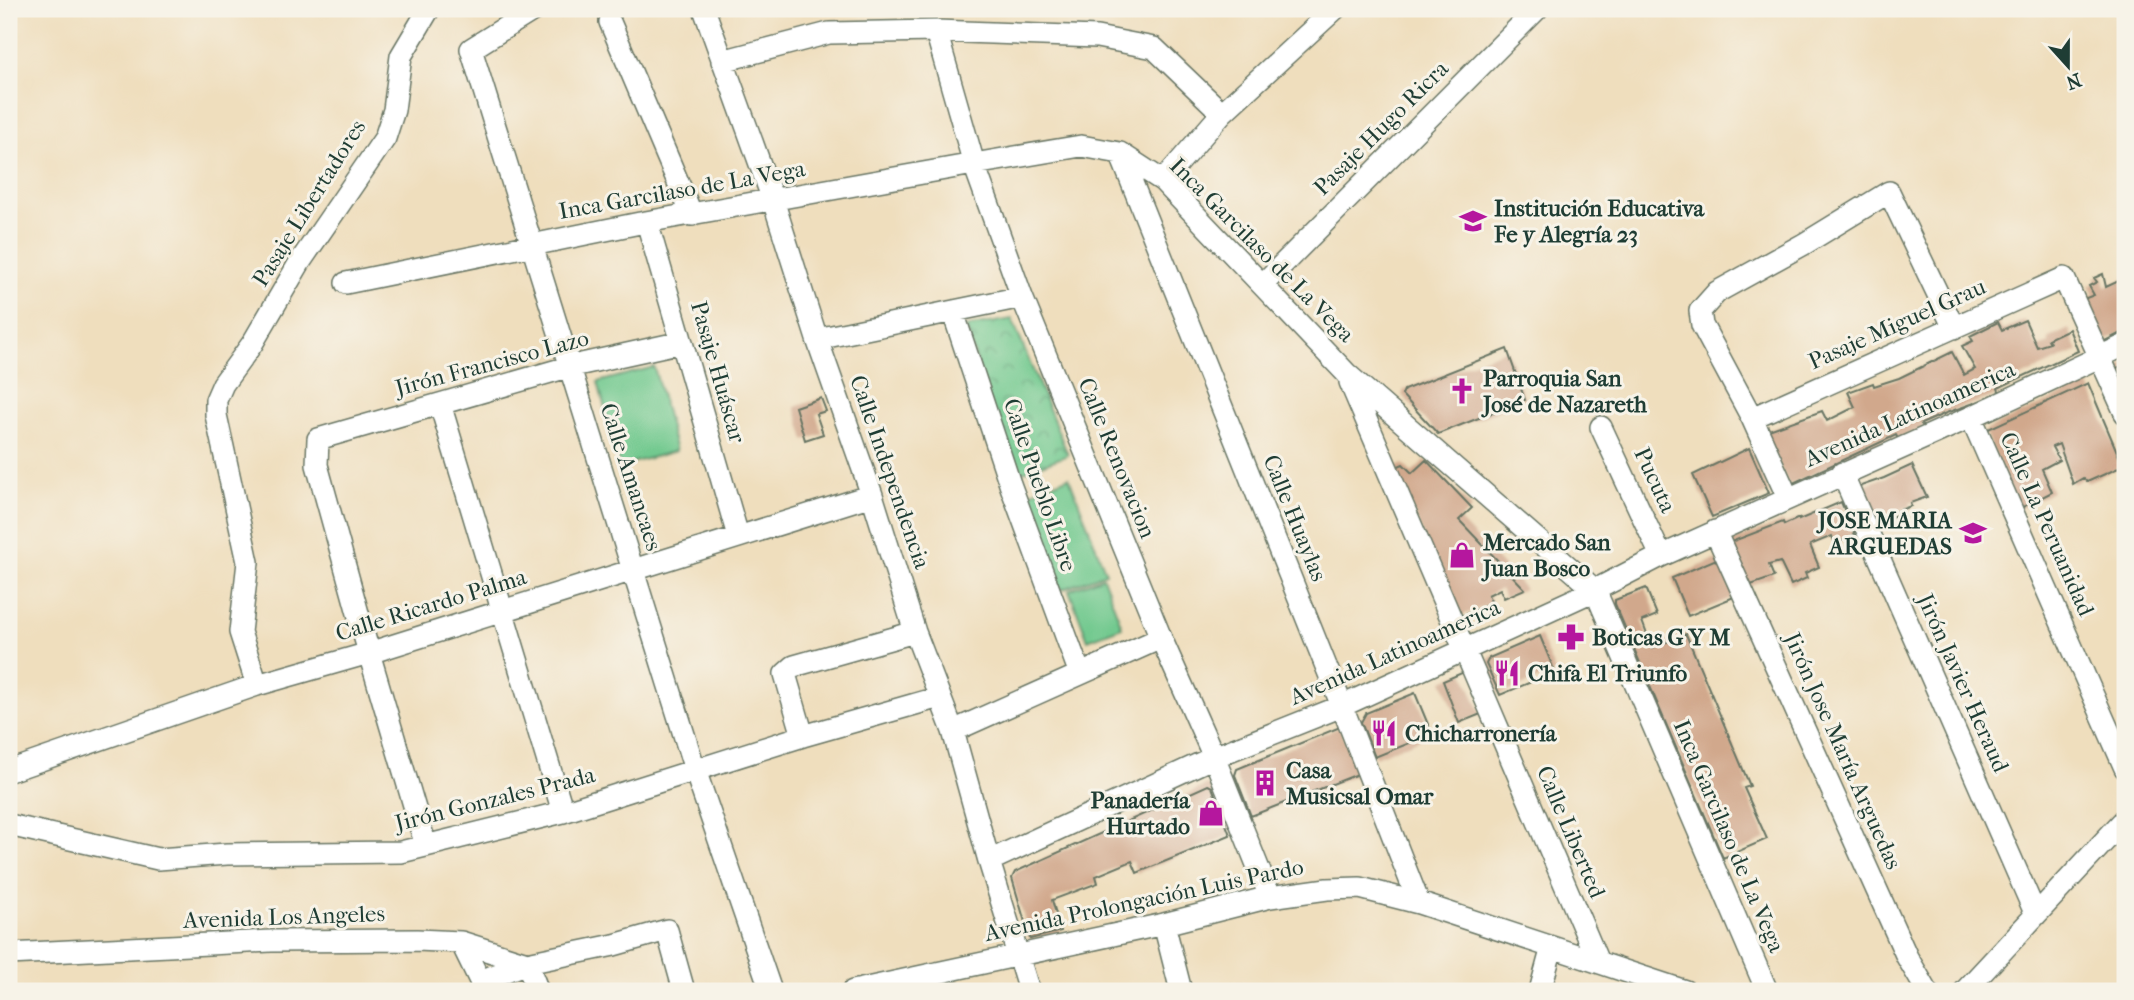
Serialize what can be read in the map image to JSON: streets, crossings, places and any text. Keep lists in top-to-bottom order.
{
  "streets": {
    "street": [
      "Pasaje Hugo Ricra",
      "Inca Garcilaso de La Vega",
      "Pasaje Libertadores",
      "Pasaje Miguel Grau",
      "Jirón Francisco Lazo",
      "Pasaje Huáscar",
      "Avenida Latinoamerica",
      "Calle Renovacion",
      "Calle Independencia",
      "Calle Amancaes",
      "Pucuta",
      "Calle Pueblo Libre",
      "Calle Huaylas",
      "Calle La Peruanidad",
      "Calle Ricardo Palma",
      "Jirón Javier Heraud",
      "Jirón Jose María Arguedas",
      "Jirón Gonzales Prada",
      "Calle Liberted",
      "Avenida Prolongación Luis Pardo",
      "Avenida Los Angeles"
    ]
  },
  "crossings": [
    ["Pasaje Hugo Ricra", "Inca Garcilaso de La Vega"],
    ["Inca Garcilaso de La Vega", "Pasaje Huáscar"],
    ["Inca Garcilaso de La Vega", "Avenida Latinoamerica"],
    ["Inca Garcilaso de La Vega", "Calle Renovacion"],
    ["Inca Garcilaso de La Vega", "Calle Independencia"],
    ["Inca Garcilaso de La Vega", "Calle Amancaes"],
    ["Inca Garcilaso de La Vega", "Calle Huaylas"],
    ["Inca Garcilaso de La Vega", "Calle Liberted"],
    ["Pasaje Libertadores", "Calle Ricardo Palma"],
    ["Pasaje Miguel Grau", "Avenida Latinoamerica"],
    ["Jirón Francisco Lazo", "Pasaje Huáscar"],
    ["Jirón Francisco Lazo", "Calle Amancaes"],
    ["Jirón Francisco Lazo", "Calle Ricardo Palma"],
    ["Pasaje Huáscar", "Calle Ricardo Palma"],
    ["Avenida Latinoamerica", "Calle Renovacion"],
    ["Avenida Latinoamerica", "Calle Independencia"],
    ["Avenida Latinoamerica", "Pucuta"],
    ["Avenida Latinoamerica", "Calle Huaylas"],
    ["Avenida Latinoamerica", "Calle La Peruanidad"],
    ["Avenida Latinoamerica", "Jirón Javier Heraud"],
    ["Avenida Latinoamerica", "Jirón Jose María Arguedas"],
    ["Avenida Latinoamerica", "Calle Liberted"],
    ["Calle Renovacion", "Avenida Prolongación Luis Pardo"],
    ["Calle Independencia", "Calle Ricardo Palma"],
    ["Calle Independencia", "Jirón Gonzales Prada"],
    ["Calle Independencia", "Avenida Prolongación Luis Pardo"],
    ["Calle Amancaes", "Calle Ricardo Palma"],
    ["Calle Amancaes", "Jirón Gonzales Prada"],
    ["Calle Huaylas", "Avenida Prolongación Luis Pardo"],
    ["Calle Liberted", "Avenida Prolongación Luis Pardo"]
  ],
  "places": {
    "school or university": ["Institución Educativa Fe y Alegría 23", "JOSE MARIA ARGUEDAS"],
    "church": ["Parroquia San José de Nazareth"],
    "shop": ["Mercado San Juan Bosco", "Panadería Hurtado"],
    "pharmacy": ["Boticas G Y M"],
    "restaurant": ["Chifa El Triunfo", "Chicharronería"],
    "building": ["Casa Musicsal Omar"]
  },
  "north": "bottom"
}
